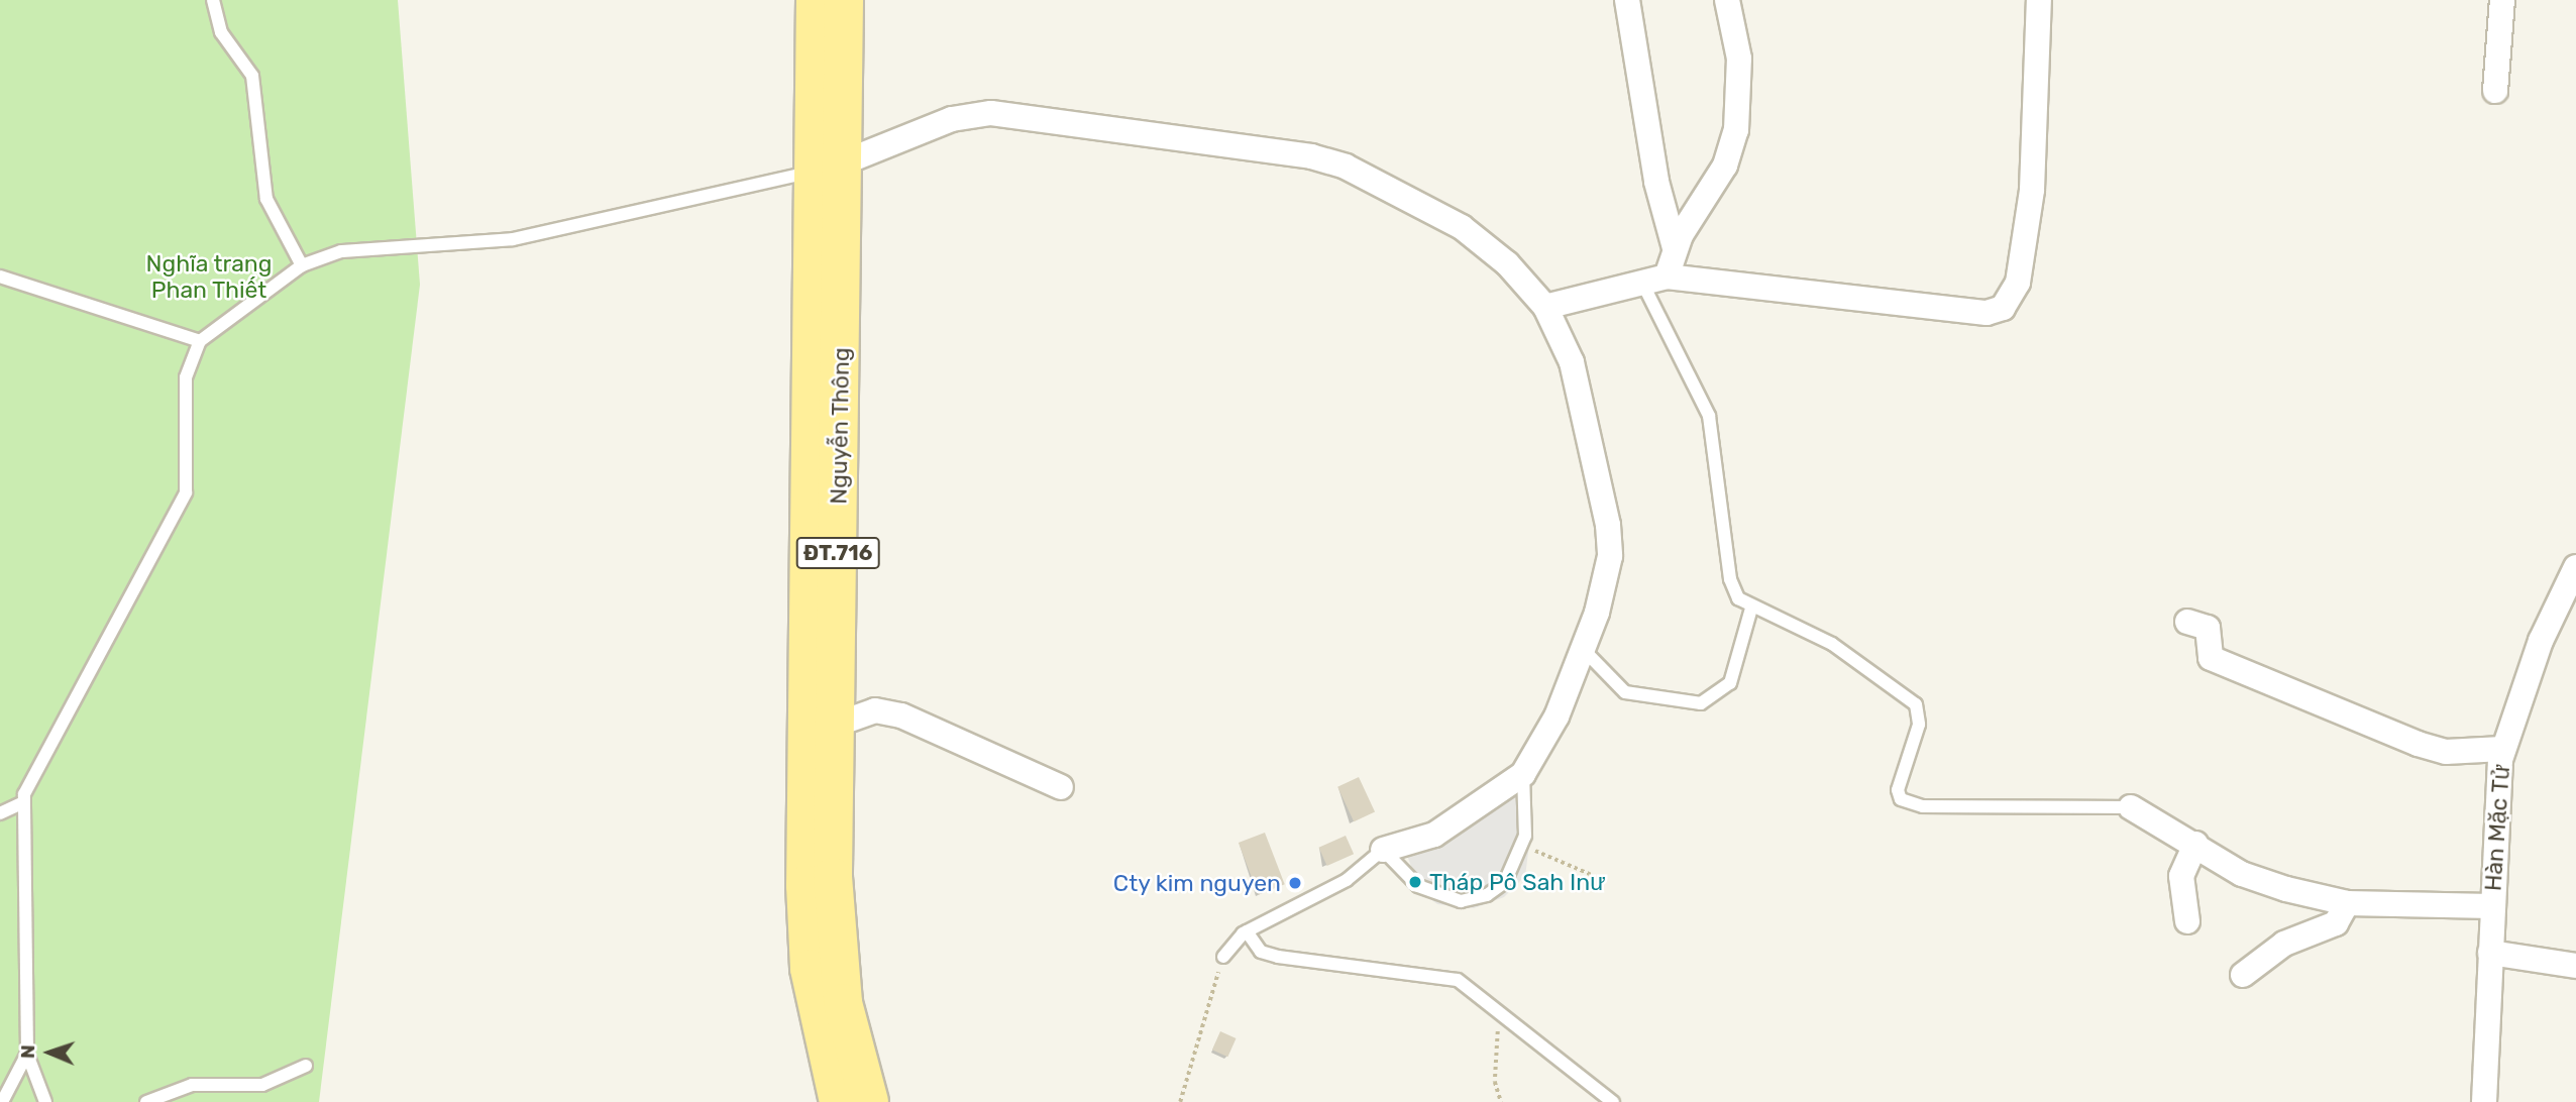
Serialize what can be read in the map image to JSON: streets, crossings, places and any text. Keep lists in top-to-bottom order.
{
  "streets": {
    "main road": ["Nguyễn Thông", "ĐT.716"],
    "street": ["Hàn Mặc Tử"]
  },
  "parks": ["Nghĩa trang Phan Thiết"],
  "places": ["Tháp Pô Sah Inư", "Cty kim nguyen"],
  "north": "left"
}
